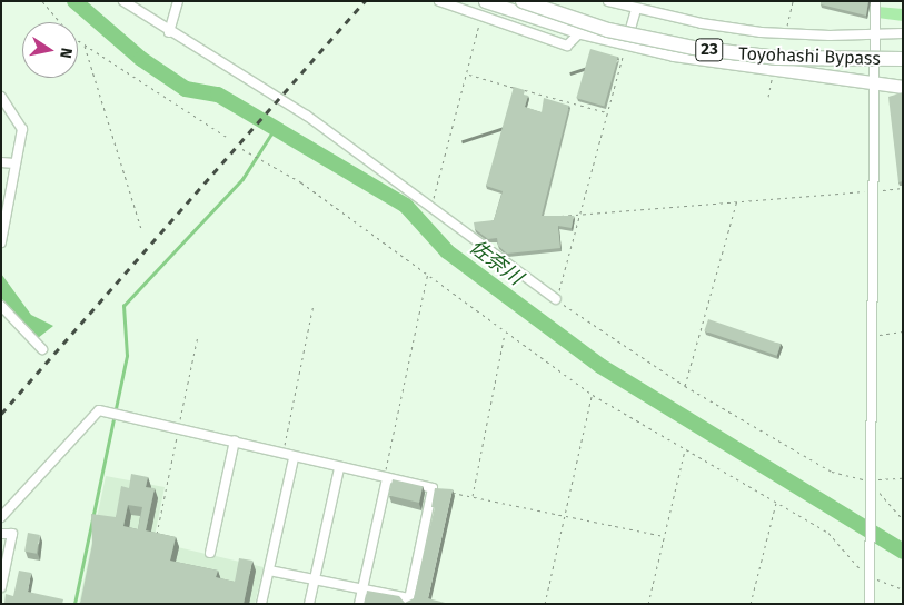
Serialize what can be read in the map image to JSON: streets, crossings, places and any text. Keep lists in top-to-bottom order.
{
  "streets": {
    "highway": ["23", "Toyohashi Bypass"]
  },
  "water": ["佐奈川"],
  "north": "right"
}
